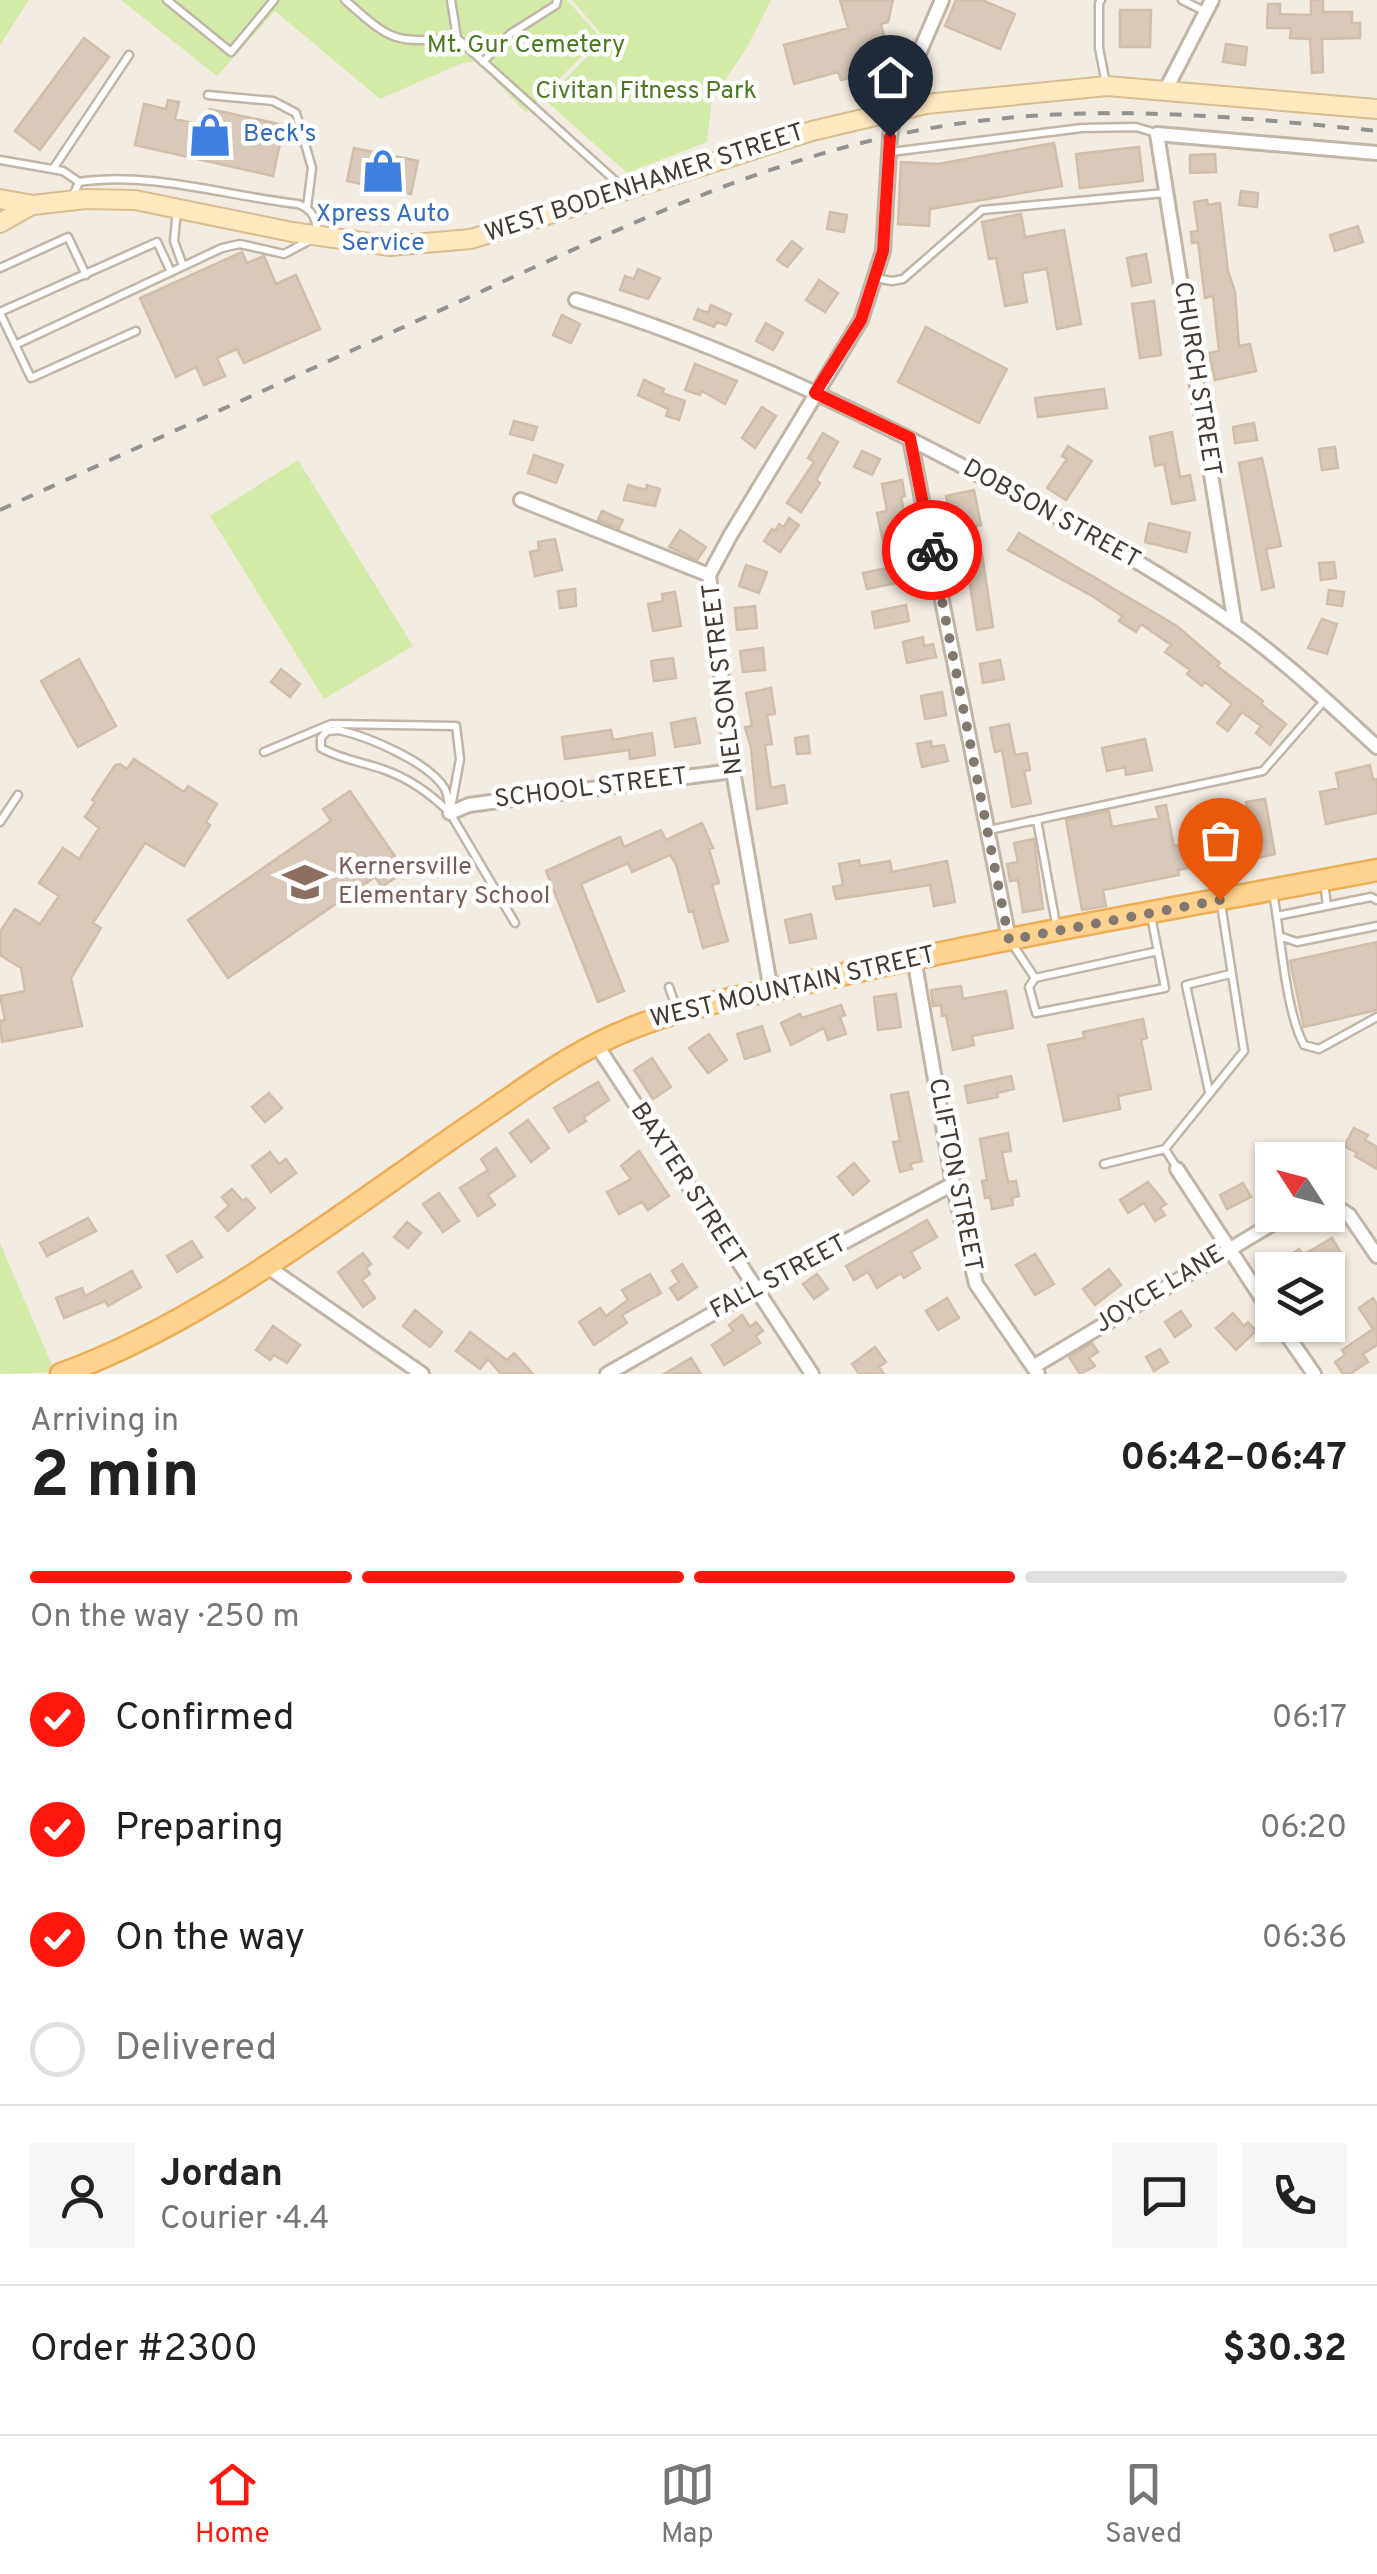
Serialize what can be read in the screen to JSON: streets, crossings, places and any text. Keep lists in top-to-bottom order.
{
  "streets": {
    "main road": ["WEST BODENHAMER STREET", "WEST MOUNTAIN STREET"],
    "street": [
      "CHURCH STREET",
      "DOBSON STREET",
      "NELSON STREET",
      "SCHOOL STREET",
      "CLIFTON STREET",
      "BAXTER STREET",
      "FALL STREET",
      "JOYCE LANE"
    ]
  },
  "crossings": [
    ["WEST BODENHAMER STREET", "NELSON STREET"],
    ["CHURCH STREET", "DOBSON STREET"],
    ["DOBSON STREET", "NELSON STREET"],
    ["NELSON STREET", "SCHOOL STREET"],
    ["NELSON STREET", "WEST MOUNTAIN STREET"],
    ["WEST MOUNTAIN STREET", "CLIFTON STREET"],
    ["WEST MOUNTAIN STREET", "BAXTER STREET"],
    ["CLIFTON STREET", "FALL STREET"],
    ["CLIFTON STREET", "JOYCE LANE"],
    ["BAXTER STREET", "FALL STREET"]
  ],
  "parks": ["Mt. Gur Cemetery", "Civitan Fitness Park"],
  "places": {
    "shop": ["Beck's", "Xpress Auto Service"],
    "school or university": ["Kernersville Elementary School"]
  },
  "north": "top left",
  "page": {
    "heading": ["2 min", "Arriving in", "06:42–06:47"],
    "panel": [
      "Jordan",
      "Courier · 4.4",
      "Order #2300",
      "$30.32"
    ],
    "bar": "On the way · 250 m",
    "list": [
      ["Confirmed", "06:17"],
      ["Preparing", "06:20"],
      ["On the way", "06:36"],
      "Delivered"
    ],
    "tabs": ["Home", "Map", "Saved"]
  }
}
